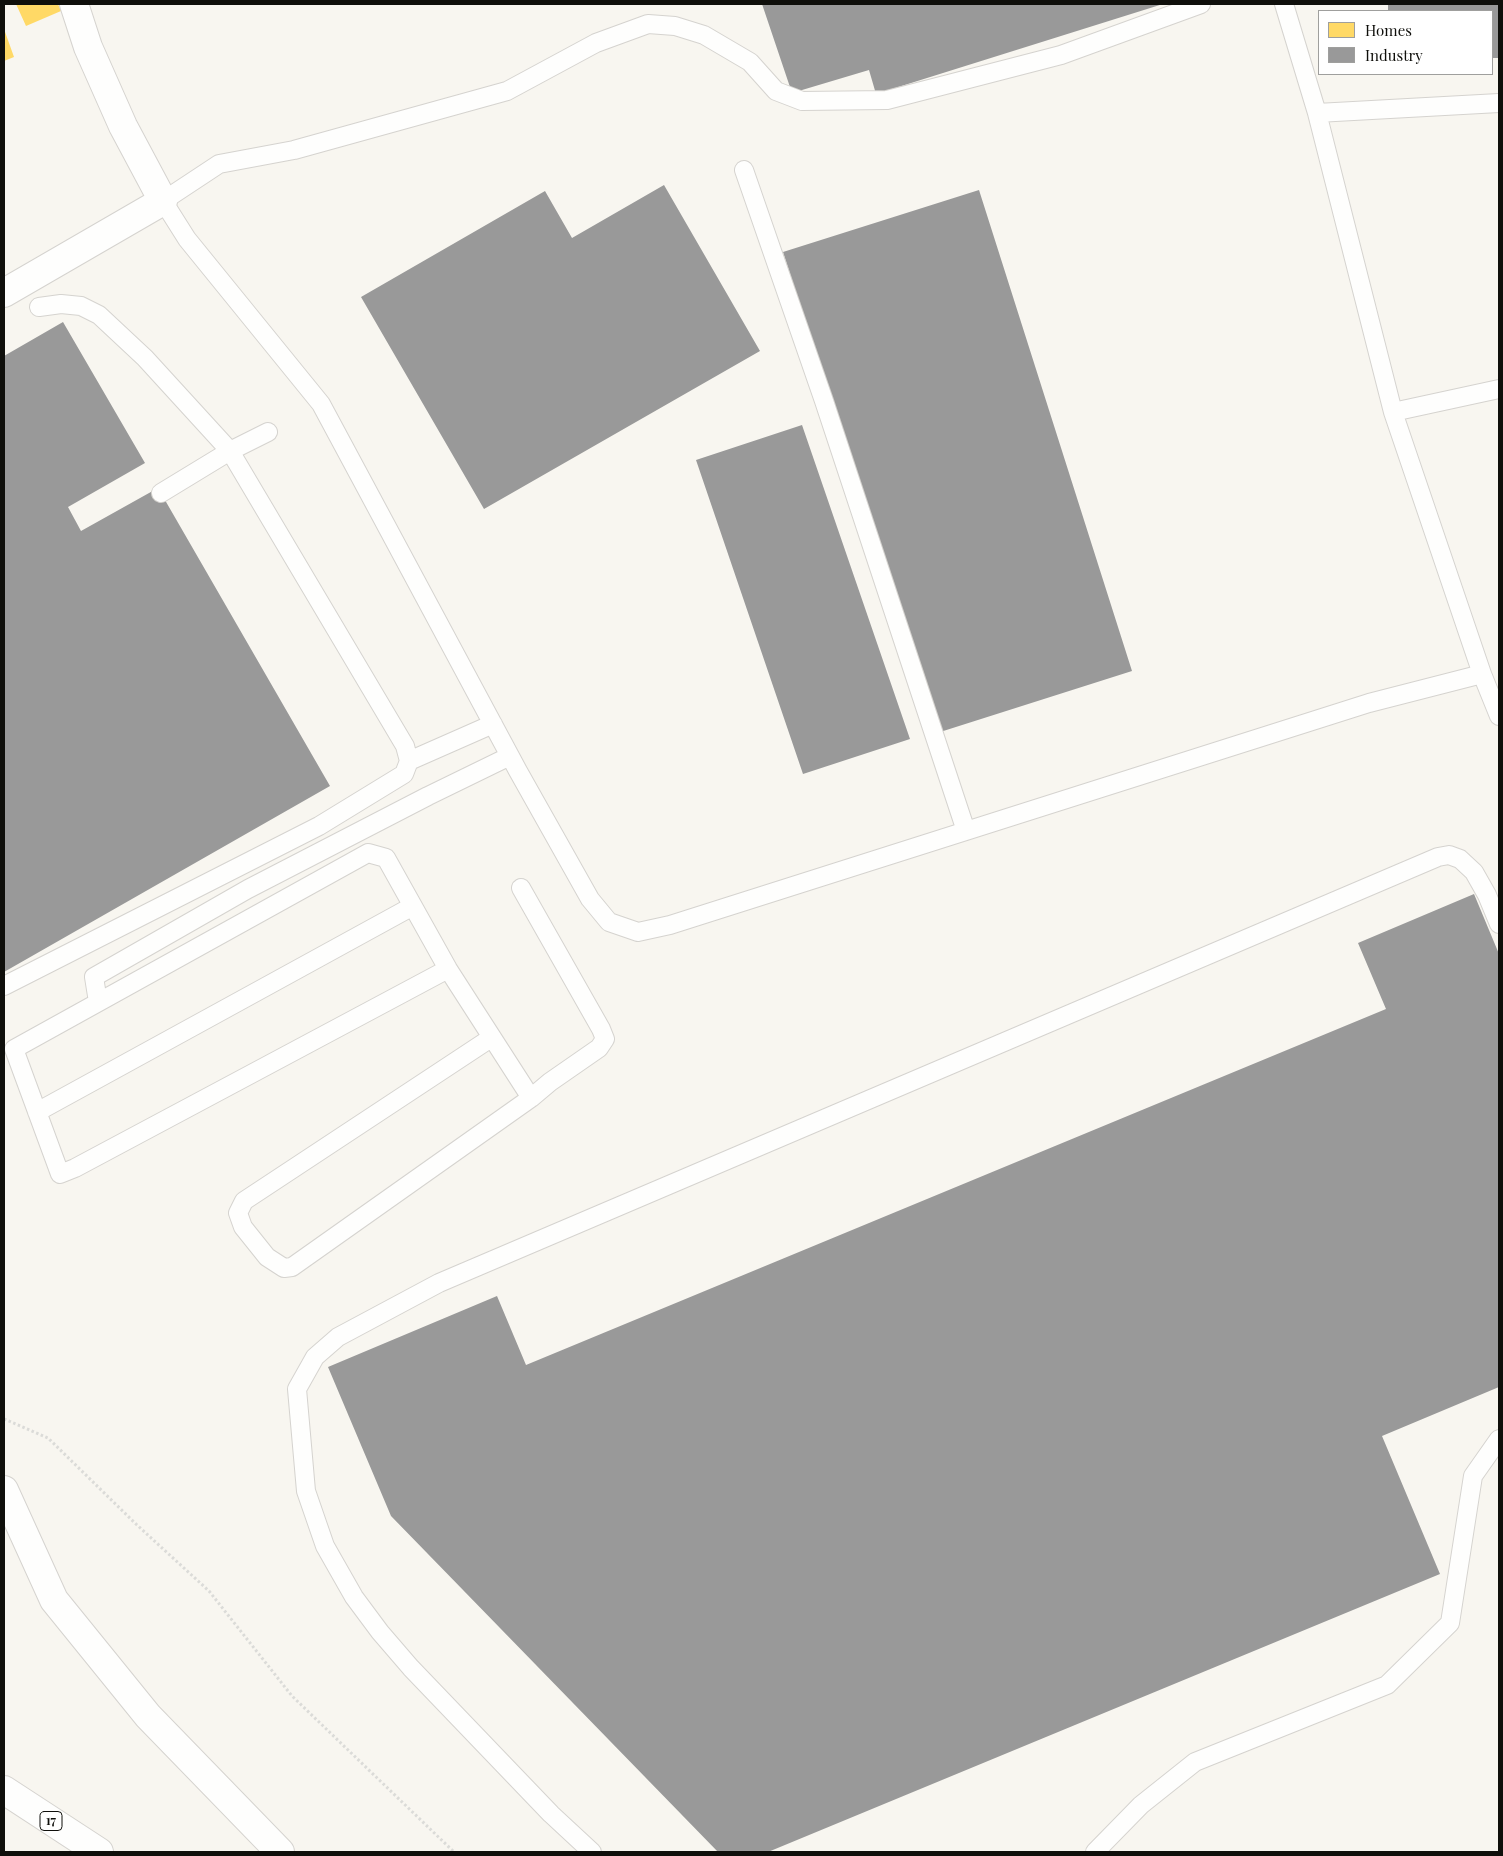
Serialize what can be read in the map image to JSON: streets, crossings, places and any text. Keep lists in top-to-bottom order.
{
  "streets": {
    "main road": ["17"]
  },
  "legend": ["Homes", "Industry"]
}
